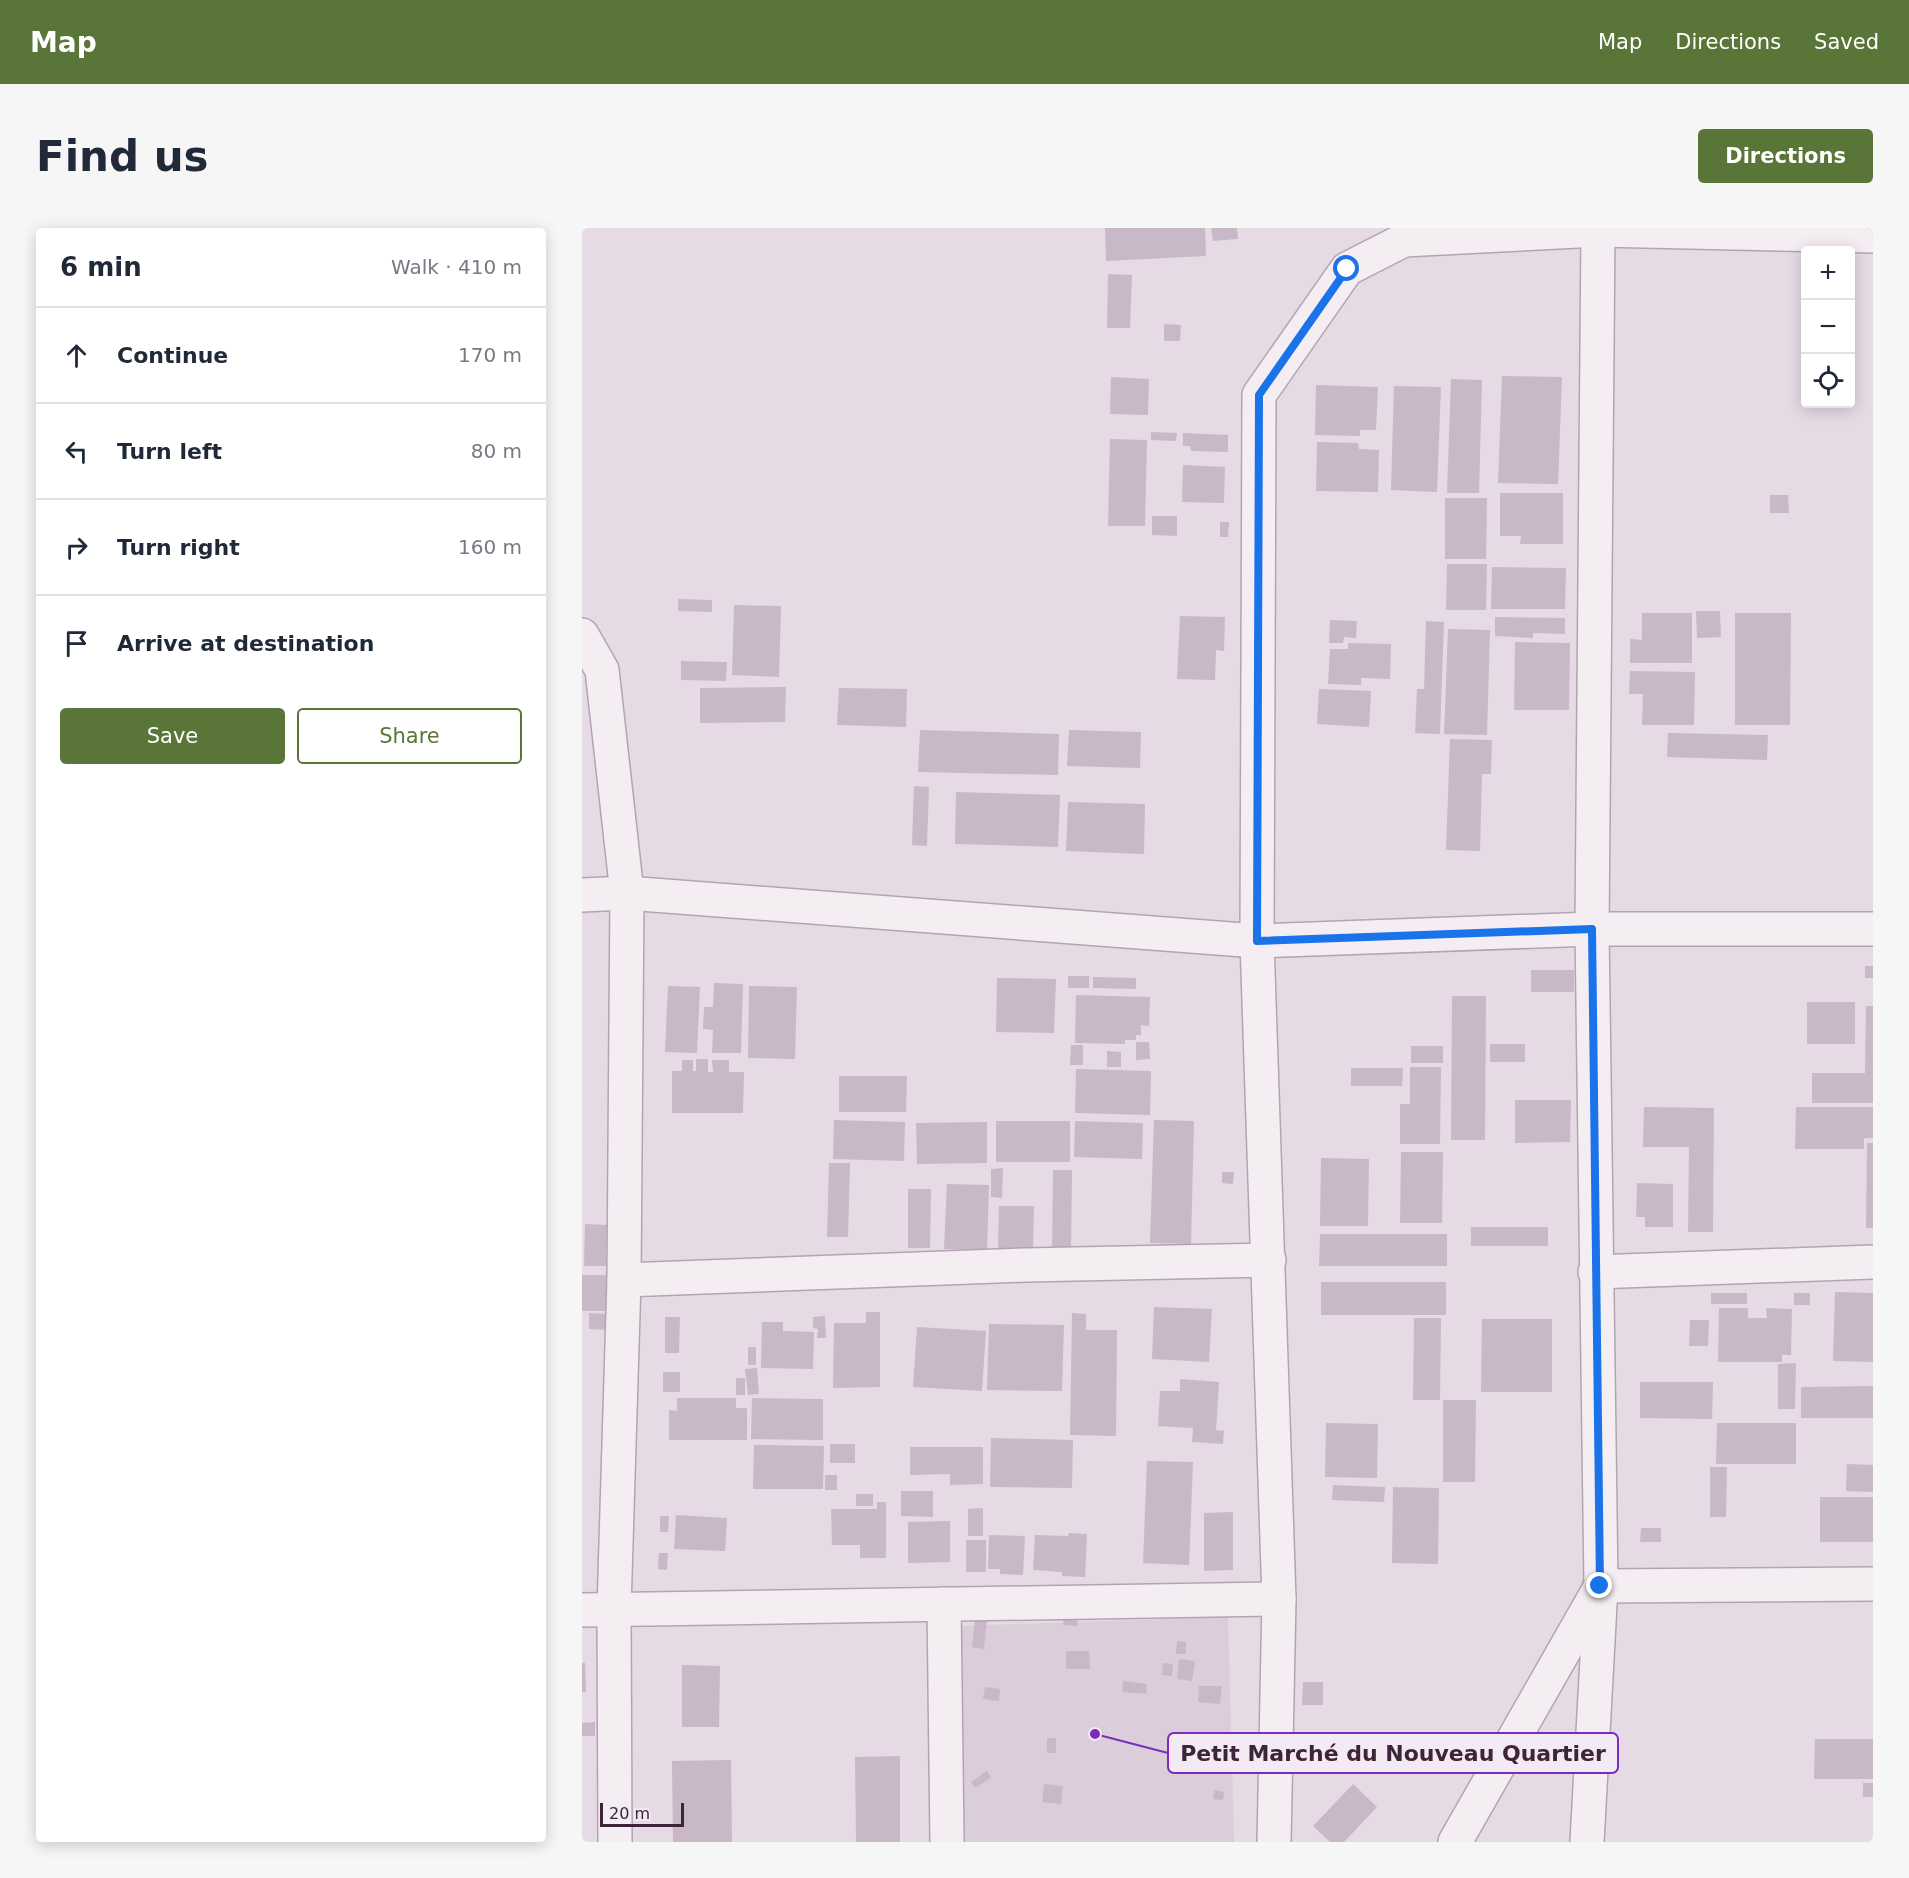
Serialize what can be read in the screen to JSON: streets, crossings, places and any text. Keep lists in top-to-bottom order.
{
  "places": ["Petit Marché du Nouveau Quartier"],
  "scale_bar": "20 m",
  "page": {
    "header": "Map",
    "nav": ["Map", "Directions", "Saved"],
    "buttons": [
      "Directions",
      ["Save", "Share"]
    ],
    "title": "Find us",
    "heading": ["6 min", "Walk · 410 m"],
    "map_buttons": ["+", "−"],
    "list": [
      ["Continue", "170 m"],
      ["Turn left", "80 m"],
      ["Turn right", "160 m"],
      "Arrive at destination"
    ],
    "scale": "20 m"
  }
}
